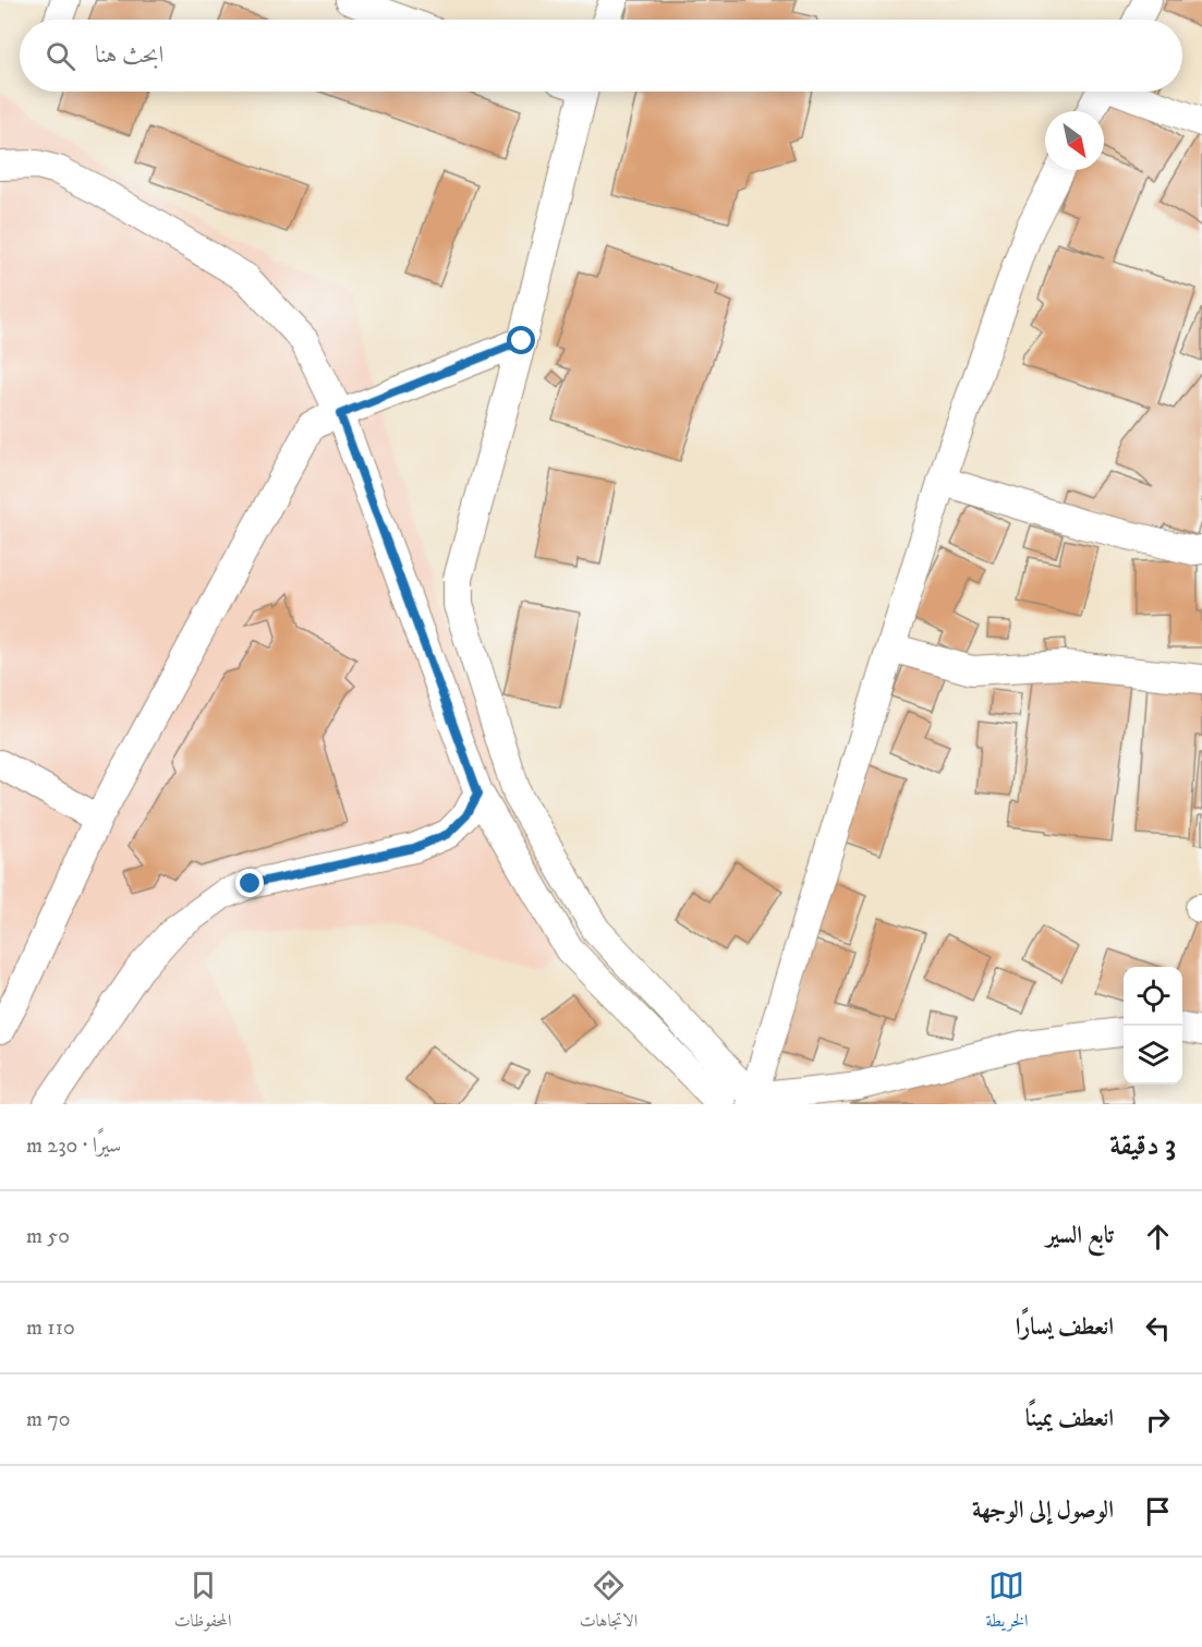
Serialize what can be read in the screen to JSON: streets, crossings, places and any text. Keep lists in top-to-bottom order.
{
  "north": "bottom right",
  "page": {
    "search": "ابحث هنا",
    "heading": ["3 دقيقة", "سيرًا · 230 m"],
    "list": [
      ["تابع السير", "50 m"],
      ["انعطف يسارًا", "110 m"],
      ["انعطف يمينًا", "70 m"],
      "الوصول إلى الوجهة"
    ],
    "nav": ["الخريطة", "الاتجاهات", "المحفوظات"]
  }
}
